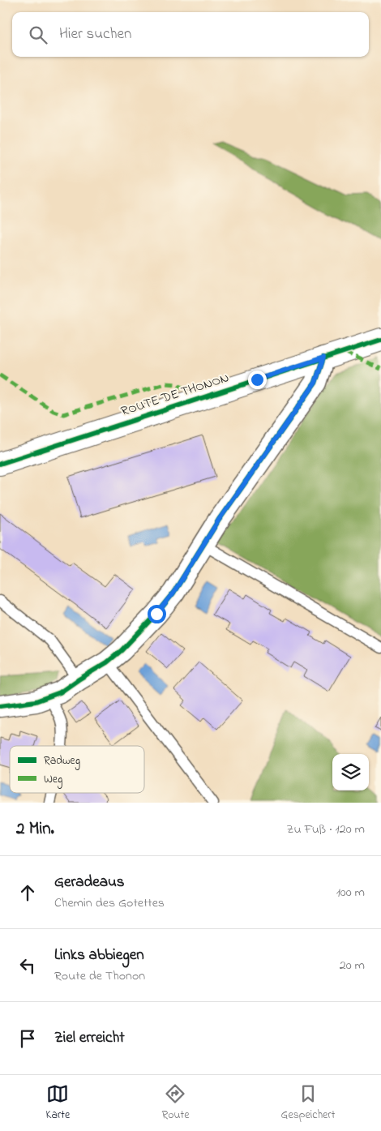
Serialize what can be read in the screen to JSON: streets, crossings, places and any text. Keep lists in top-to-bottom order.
{
  "streets": {
    "main road": ["ROUTE DE THONON"]
  },
  "legend": ["Radweg", "Weg"],
  "page": {
    "search": "Hier suchen",
    "heading": ["2 Min.", "Zu Fuß · 120 m"],
    "list": [
      ["Geradeaus", "Chemin des Gotettes", "100 m"],
      ["Links abbiegen", "Route de Thonon", "20 m"],
      "Ziel erreicht"
    ],
    "nav": ["Karte", "Route", "Gespeichert"]
  }
}
